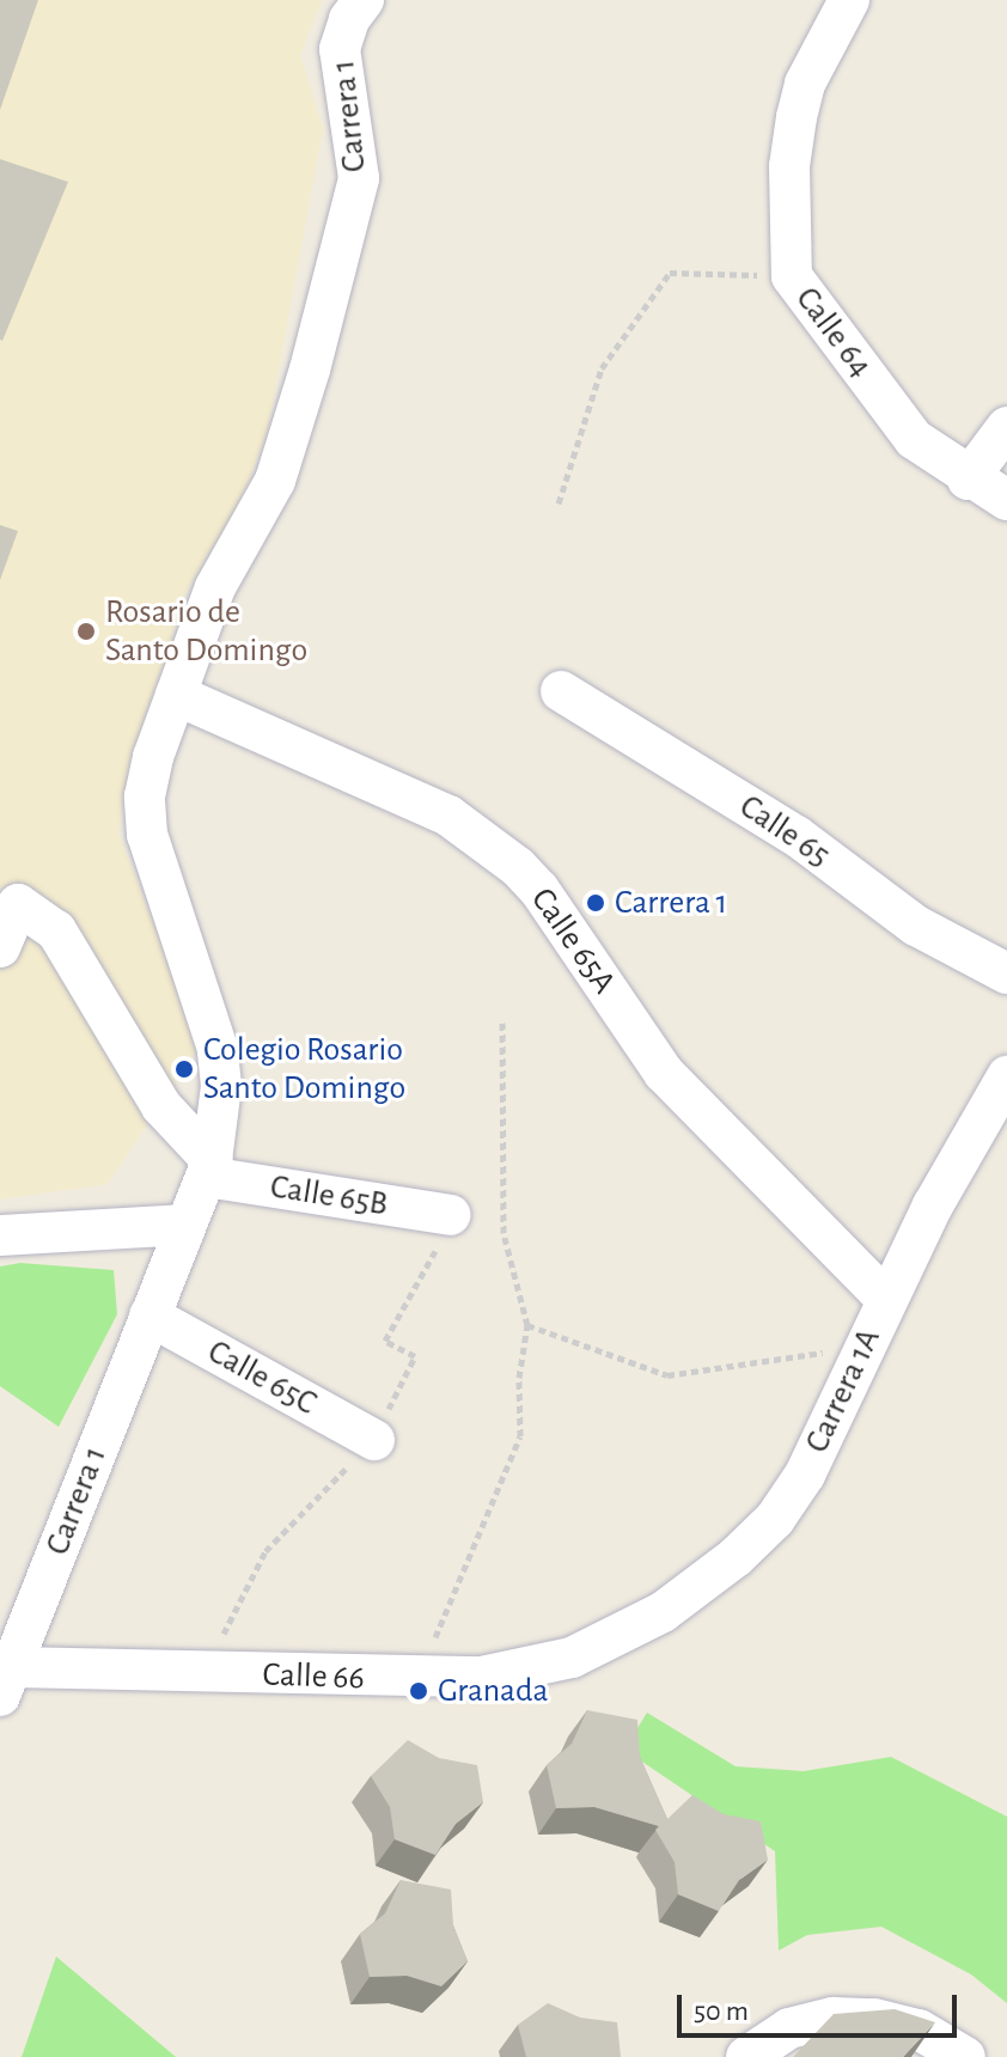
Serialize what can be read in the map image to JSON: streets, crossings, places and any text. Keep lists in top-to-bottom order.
{
  "streets": {
    "street": [
      "Carrera 1",
      "Calle 64",
      "Calle 65",
      "Calle 65A",
      "Calle 65B",
      "Calle 65C",
      "Carrera 1A",
      "Calle 66"
    ]
  },
  "crossings": [
    ["Carrera 1", "Calle 65A"],
    ["Carrera 1", "Calle 65B"],
    ["Carrera 1", "Calle 65C"],
    ["Carrera 1", "Calle 66"],
    ["Calle 65A", "Carrera 1A"],
    ["Carrera 1A", "Calle 66"]
  ],
  "places": [
    "Rosario de Santo Domingo",
    "Carrera 1",
    "Colegio Rosario Santo Domingo",
    "Granada"
  ],
  "scale_bar": "50 m"
}
